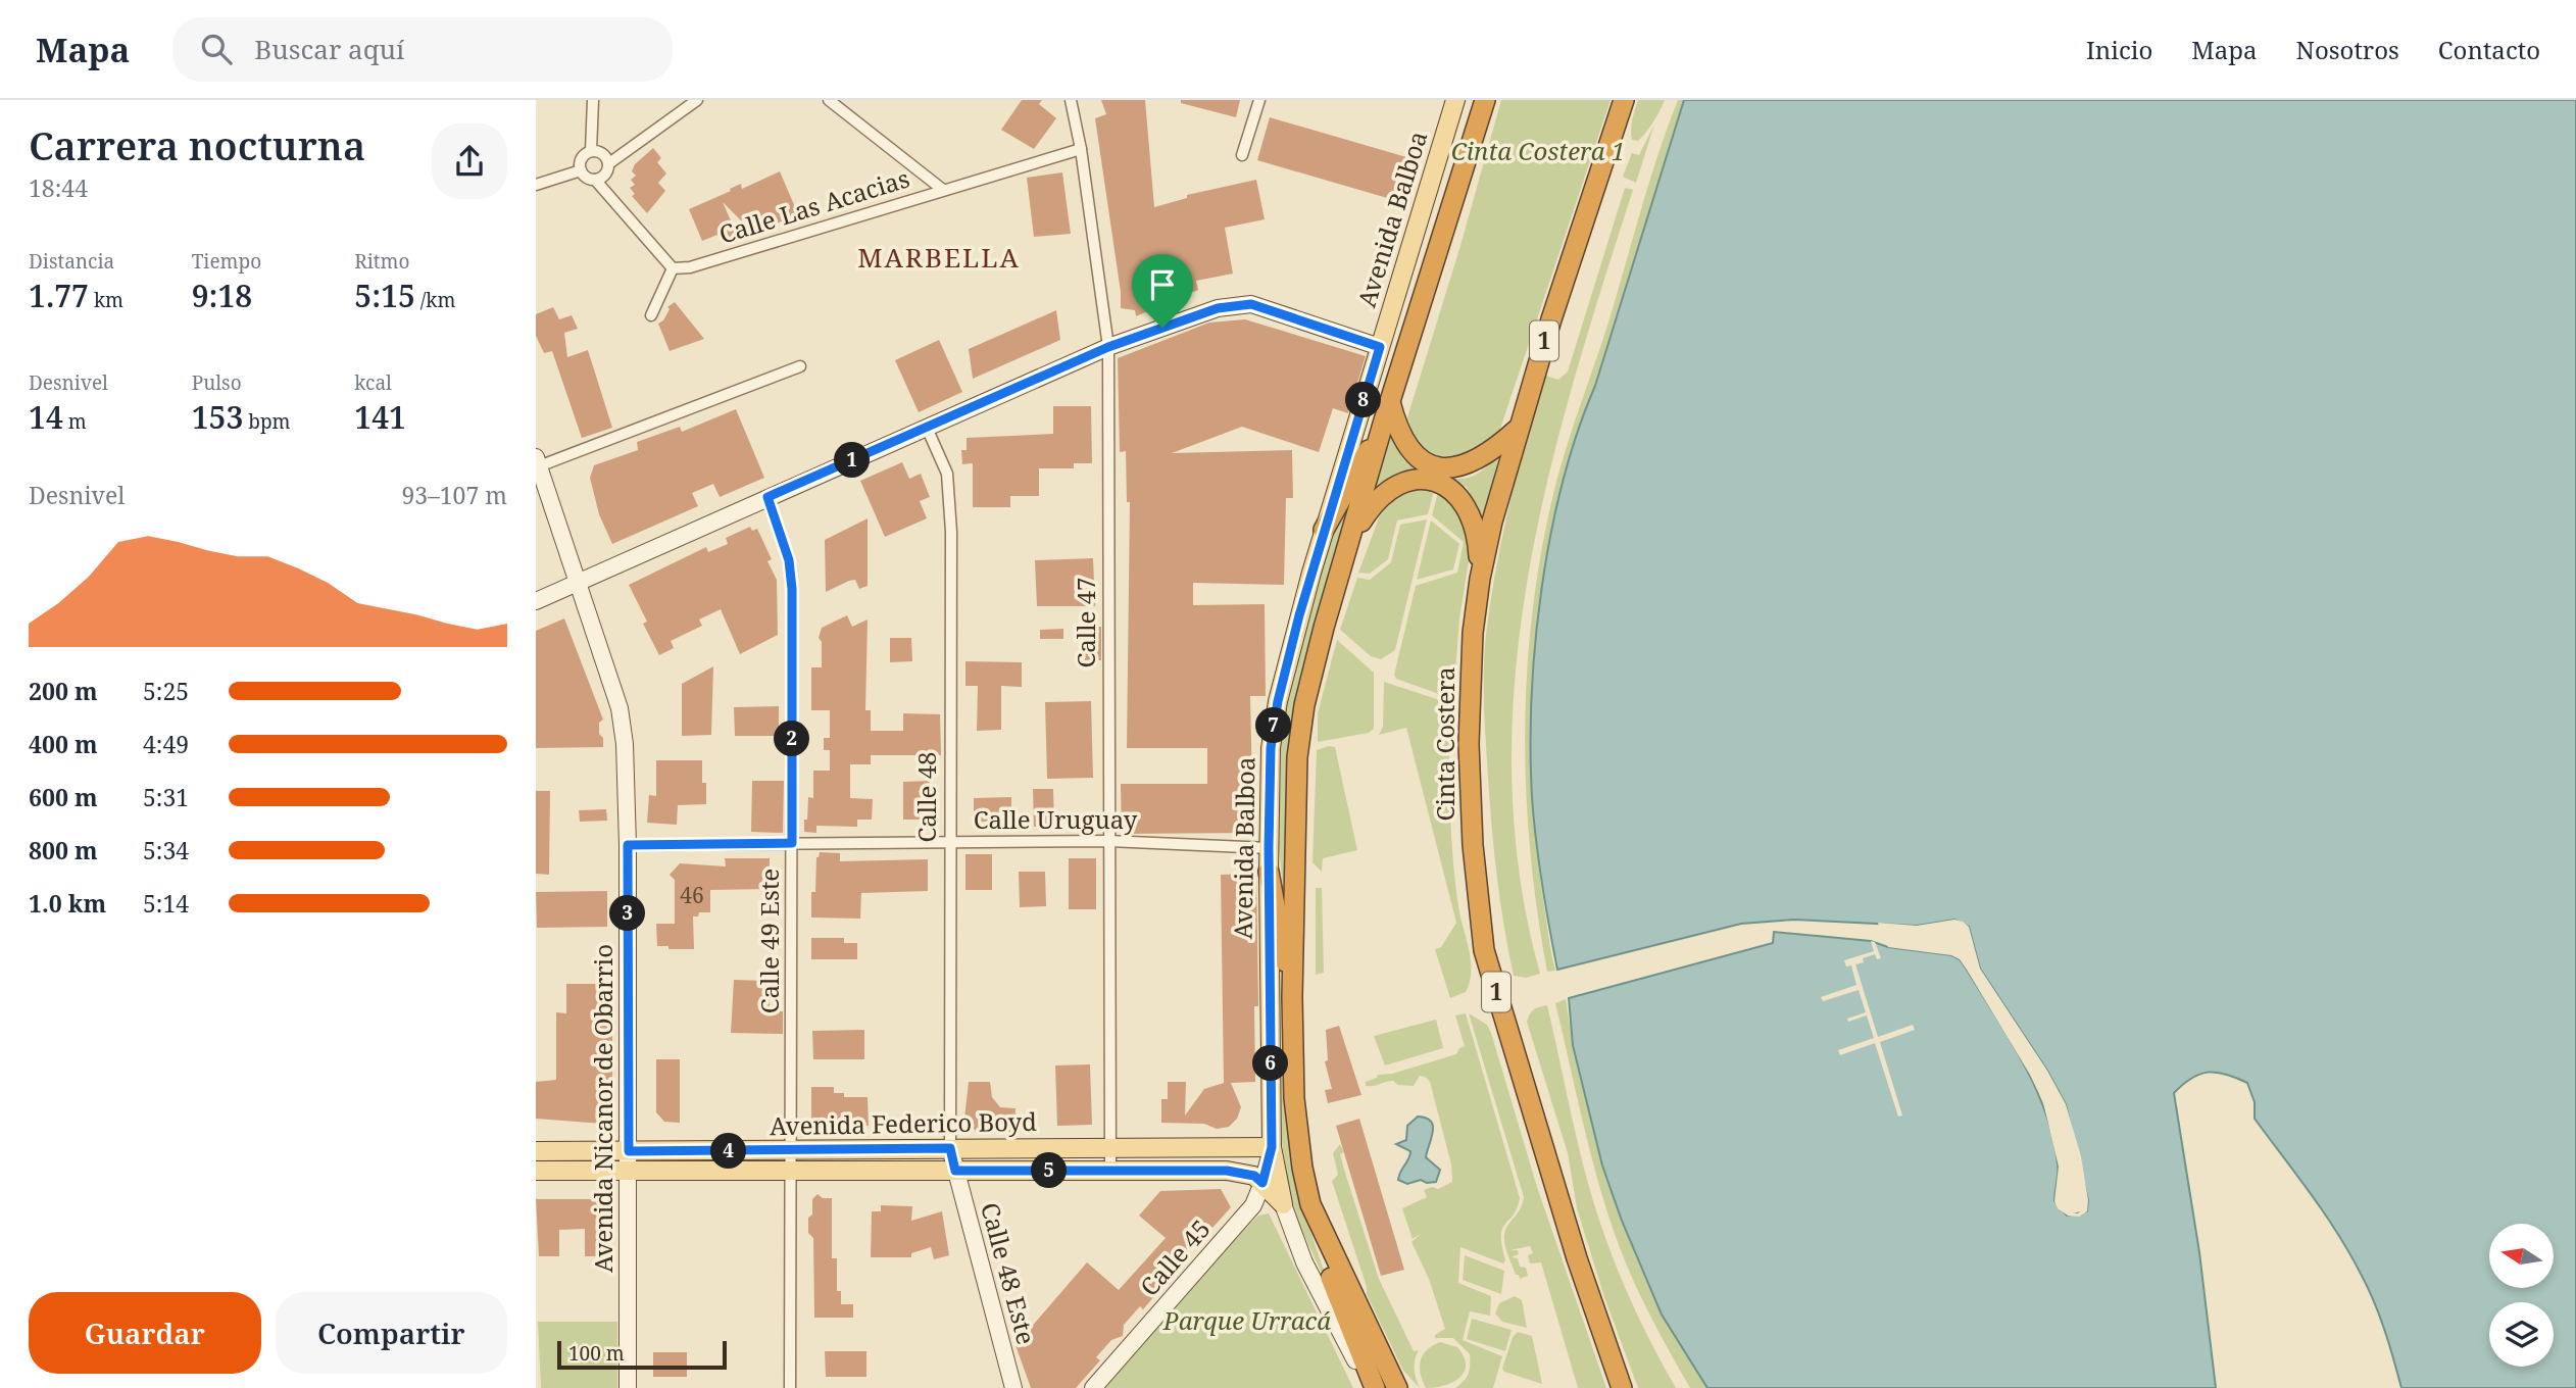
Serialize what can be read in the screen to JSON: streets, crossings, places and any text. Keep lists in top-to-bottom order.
{
  "streets": {
    "highway": ["Avenida Balboa", "1", "Cinta Costera"],
    "main road": [
      "Calle 48",
      "Avenida Nicanor de Obarrio",
      "Avenida Federico Boyd",
      "Calle 45",
      "Calle 48 Este"
    ],
    "street": [
      "Calle Las Acacias",
      "Calle 47",
      "Calle Uruguay",
      "Calle 49 Este"
    ]
  },
  "crossings": [
    ["Calle Las Acacias", "Calle 47"],
    ["Avenida Balboa", "Calle Uruguay"],
    ["Avenida Balboa", "Avenida Federico Boyd"],
    ["Avenida Balboa", "Calle 45"],
    ["Calle 47", "Calle Uruguay"],
    ["Calle 47", "Avenida Federico Boyd"],
    ["Calle 48", "Calle Uruguay"],
    ["Calle 48", "Avenida Federico Boyd"],
    ["Calle 48", "Calle 48 Este"],
    ["Calle Uruguay", "Calle 49 Este"],
    ["Calle Uruguay", "Avenida Nicanor de Obarrio"],
    ["Calle 49 Este", "Avenida Federico Boyd"],
    ["Avenida Nicanor de Obarrio", "Avenida Federico Boyd"],
    ["Avenida Federico Boyd", "Calle 45"],
    ["Avenida Federico Boyd", "Calle 48 Este"]
  ],
  "districts": ["MARBELLA"],
  "parks": ["Cinta Costera 1", "Parque Urracá"],
  "house_numbers": ["46"],
  "scale_bar": "100 m",
  "north": "left",
  "page": {
    "header": "Mapa",
    "search": "Buscar aquí",
    "nav": [
      "Inicio",
      "Mapa",
      "Nosotros",
      "Contacto"
    ],
    "heading": ["Carrera nocturna", "18:44"],
    "stats": [
      ["Distancia", "1.77 km"],
      ["Tiempo", "9:18"],
      ["Ritmo", "5:15 /km"],
      ["Desnivel", "14 m"],
      ["Pulso", "153 bpm"],
      ["kcal", "141"]
    ],
    "pins": [
      "8",
      "1",
      "7",
      "2",
      "3",
      "6",
      "4",
      "5"
    ],
    "chart": ["Desnivel", "93–107 m"],
    "list": [
      {
        "name": "200 m",
        "note": "5:25"
      },
      {
        "name": "400 m",
        "note": "4:49"
      },
      {
        "name": "600 m",
        "note": "5:31"
      },
      {
        "name": "800 m",
        "note": "5:34"
      },
      {
        "name": "1.0 km",
        "note": "5:14"
      }
    ],
    "buttons": ["Guardar", "Compartir"],
    "scale": "100 m"
  }
}
